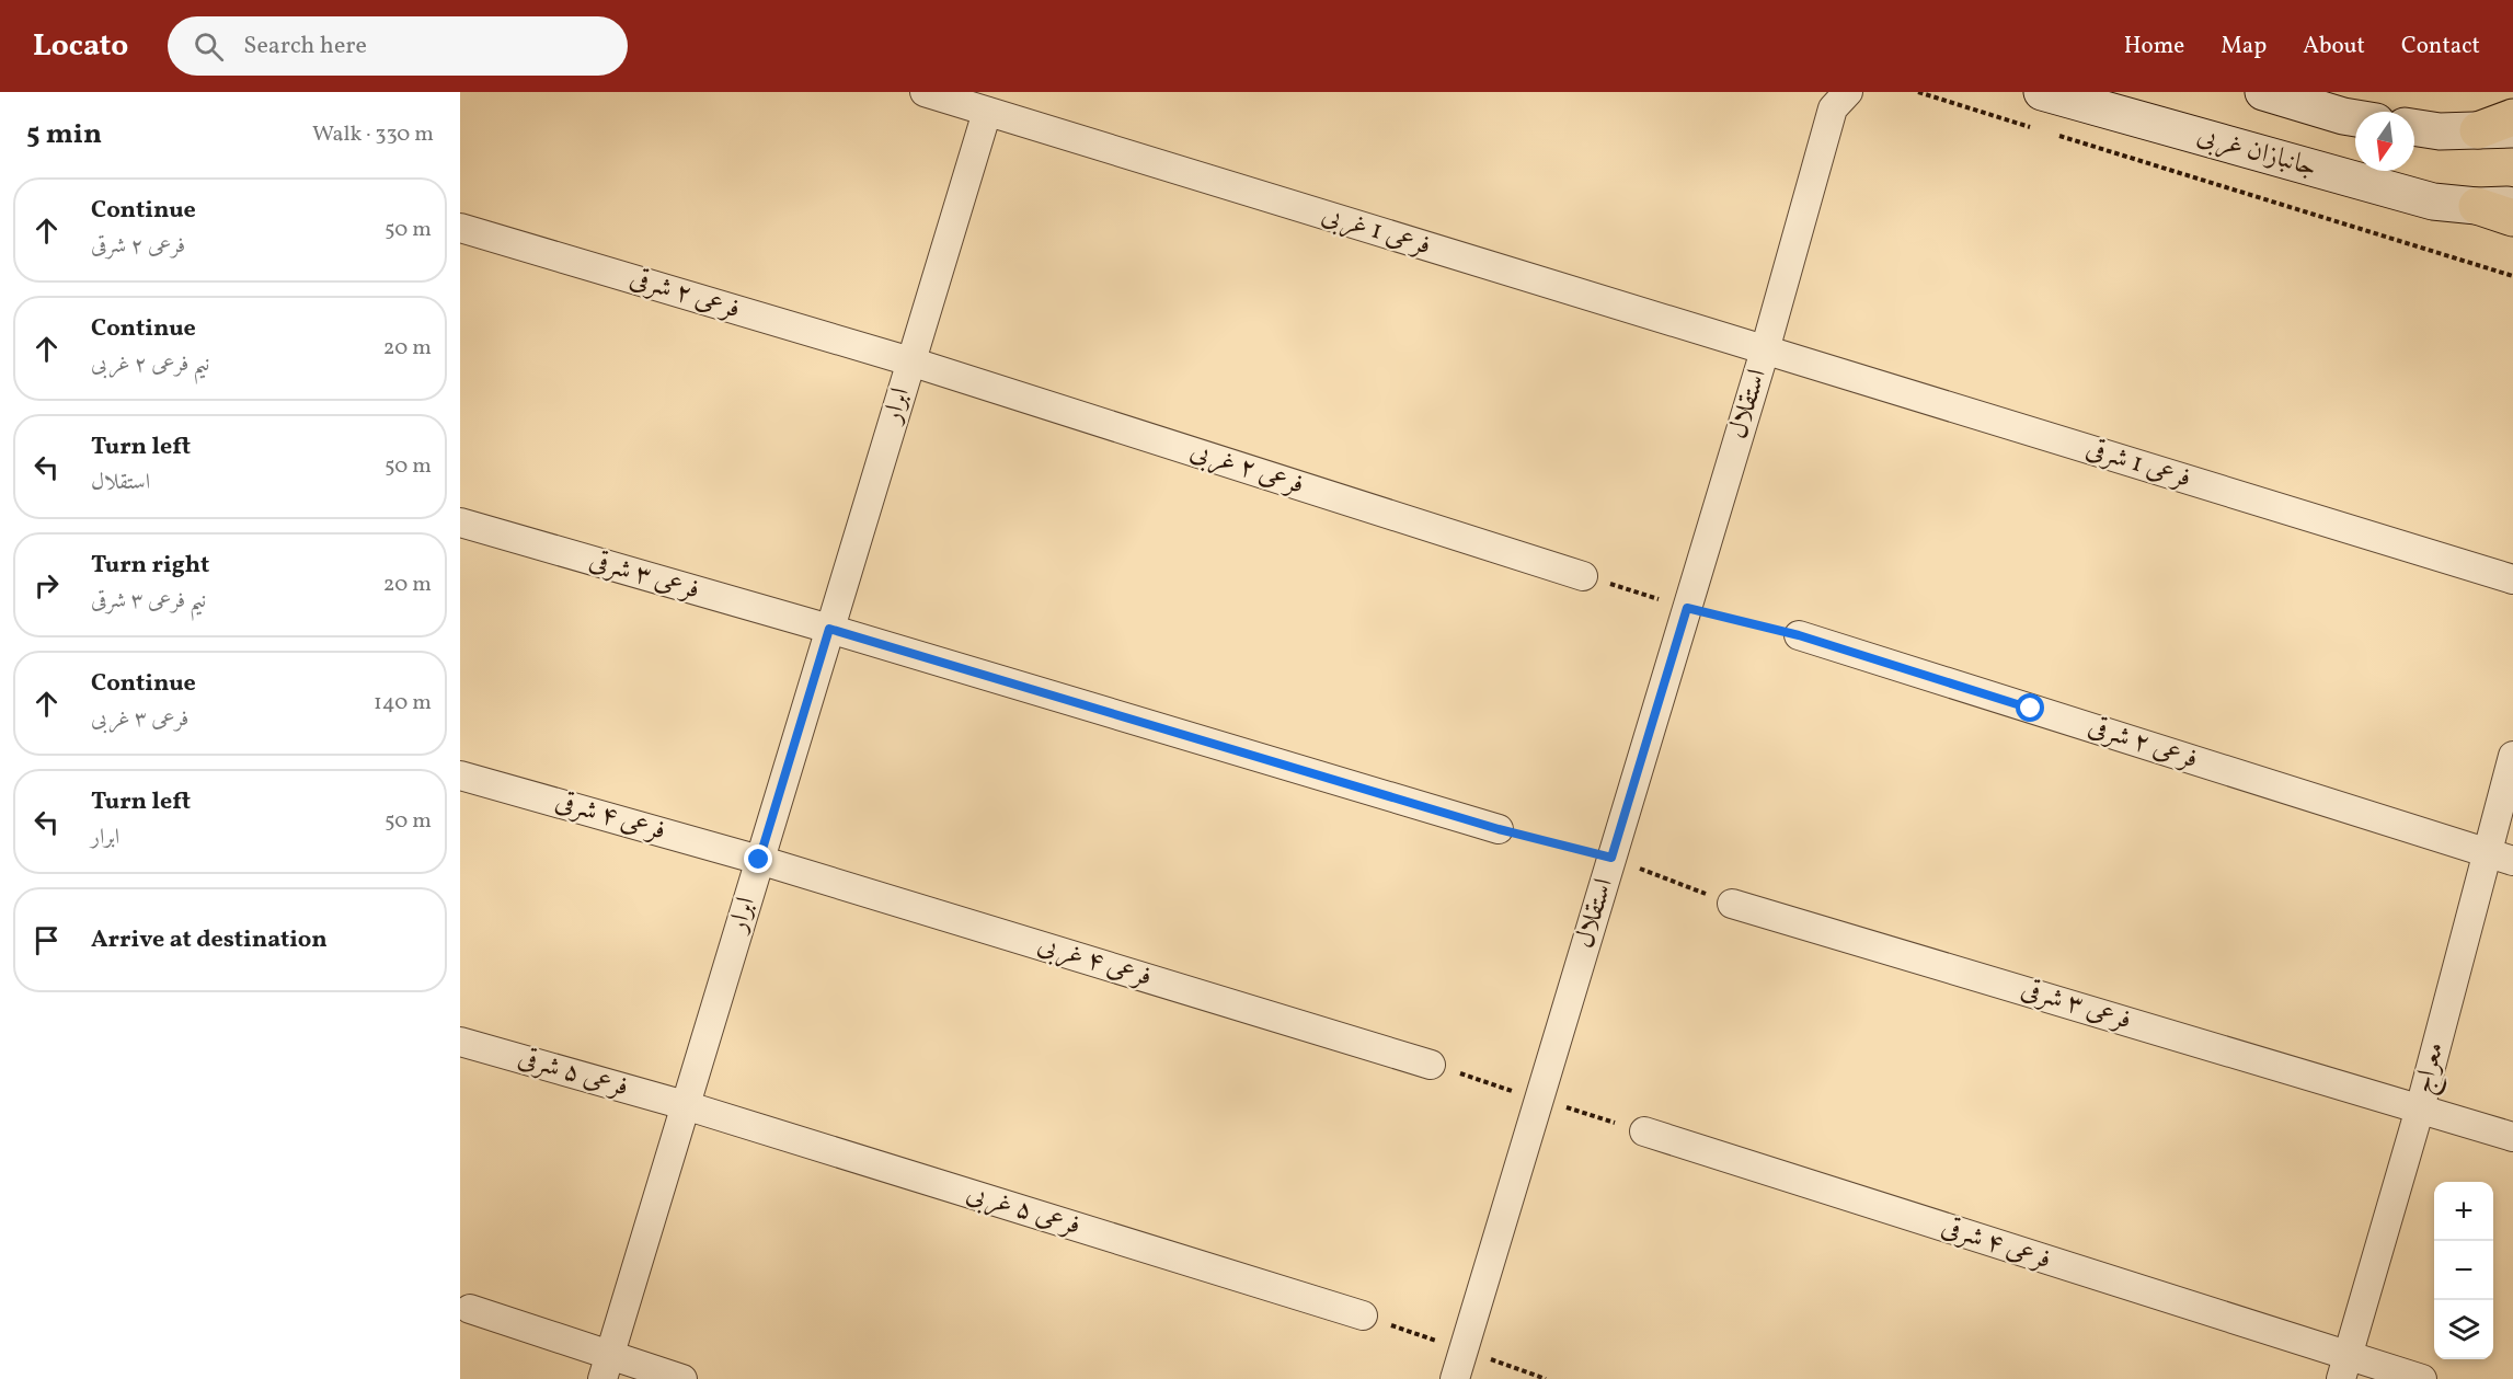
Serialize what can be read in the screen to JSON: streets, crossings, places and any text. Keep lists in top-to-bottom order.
{
  "streets": {
    "main road": ["جانبازان غربی"],
    "street": [
      "فرعی 1 غربی",
      "فرعی ۲ شرقی",
      "استقلال",
      "ابرار",
      "فرعی 1 شرقی",
      "فرعی ۲ غربی",
      "فرعی ۳ شرقی",
      "فرعی ۴ شرقی",
      "فرعی ۴ غربی",
      "معراج",
      "فرعی ۵ شرقی",
      "فرعی ۵ غربی"
    ]
  },
  "crossings": [
    ["فرعی 1 غربی", "استقلال"],
    ["فرعی 1 غربی", "ابرار"],
    ["فرعی 1 غربی", "فرعی 1 شرقی"],
    ["فرعی ۲ شرقی", "ابرار"],
    ["فرعی ۲ شرقی", "فرعی ۲ غربی"],
    ["فرعی ۲ شرقی", "معراج"],
    ["استقلال", "فرعی 1 شرقی"],
    ["ابرار", "فرعی ۲ غربی"],
    ["ابرار", "فرعی ۳ شرقی"],
    ["ابرار", "فرعی ۴ شرقی"],
    ["ابرار", "فرعی ۴ غربی"],
    ["ابرار", "فرعی ۵ شرقی"],
    ["ابرار", "فرعی ۵ غربی"],
    ["فرعی ۳ شرقی", "معراج"],
    ["فرعی ۴ شرقی", "فرعی ۴ غربی"],
    ["فرعی ۴ شرقی", "معراج"],
    ["فرعی ۵ شرقی", "فرعی ۵ غربی"]
  ],
  "north": "bottom",
  "page": {
    "header": "Locato",
    "search": "Search here",
    "nav": [
      "Home",
      "Map",
      "About",
      "Contact"
    ],
    "heading": ["5 min", "Walk · 330 m"],
    "list": [
      ["Continue", "فرعی ۲ شرقی", "50 m"],
      ["Continue", "نیم فرعی ۲ غربی", "20 m"],
      ["Turn left", "استقلال", "50 m"],
      ["Turn right", "نیم فرعی ۳ شرقی", "20 m"],
      ["Continue", "فرعی ۳ غربی", "140 m"],
      ["Turn left", "ابرار", "50 m"],
      "Arrive at destination"
    ],
    "map_buttons": ["+", "−"]
  }
}
